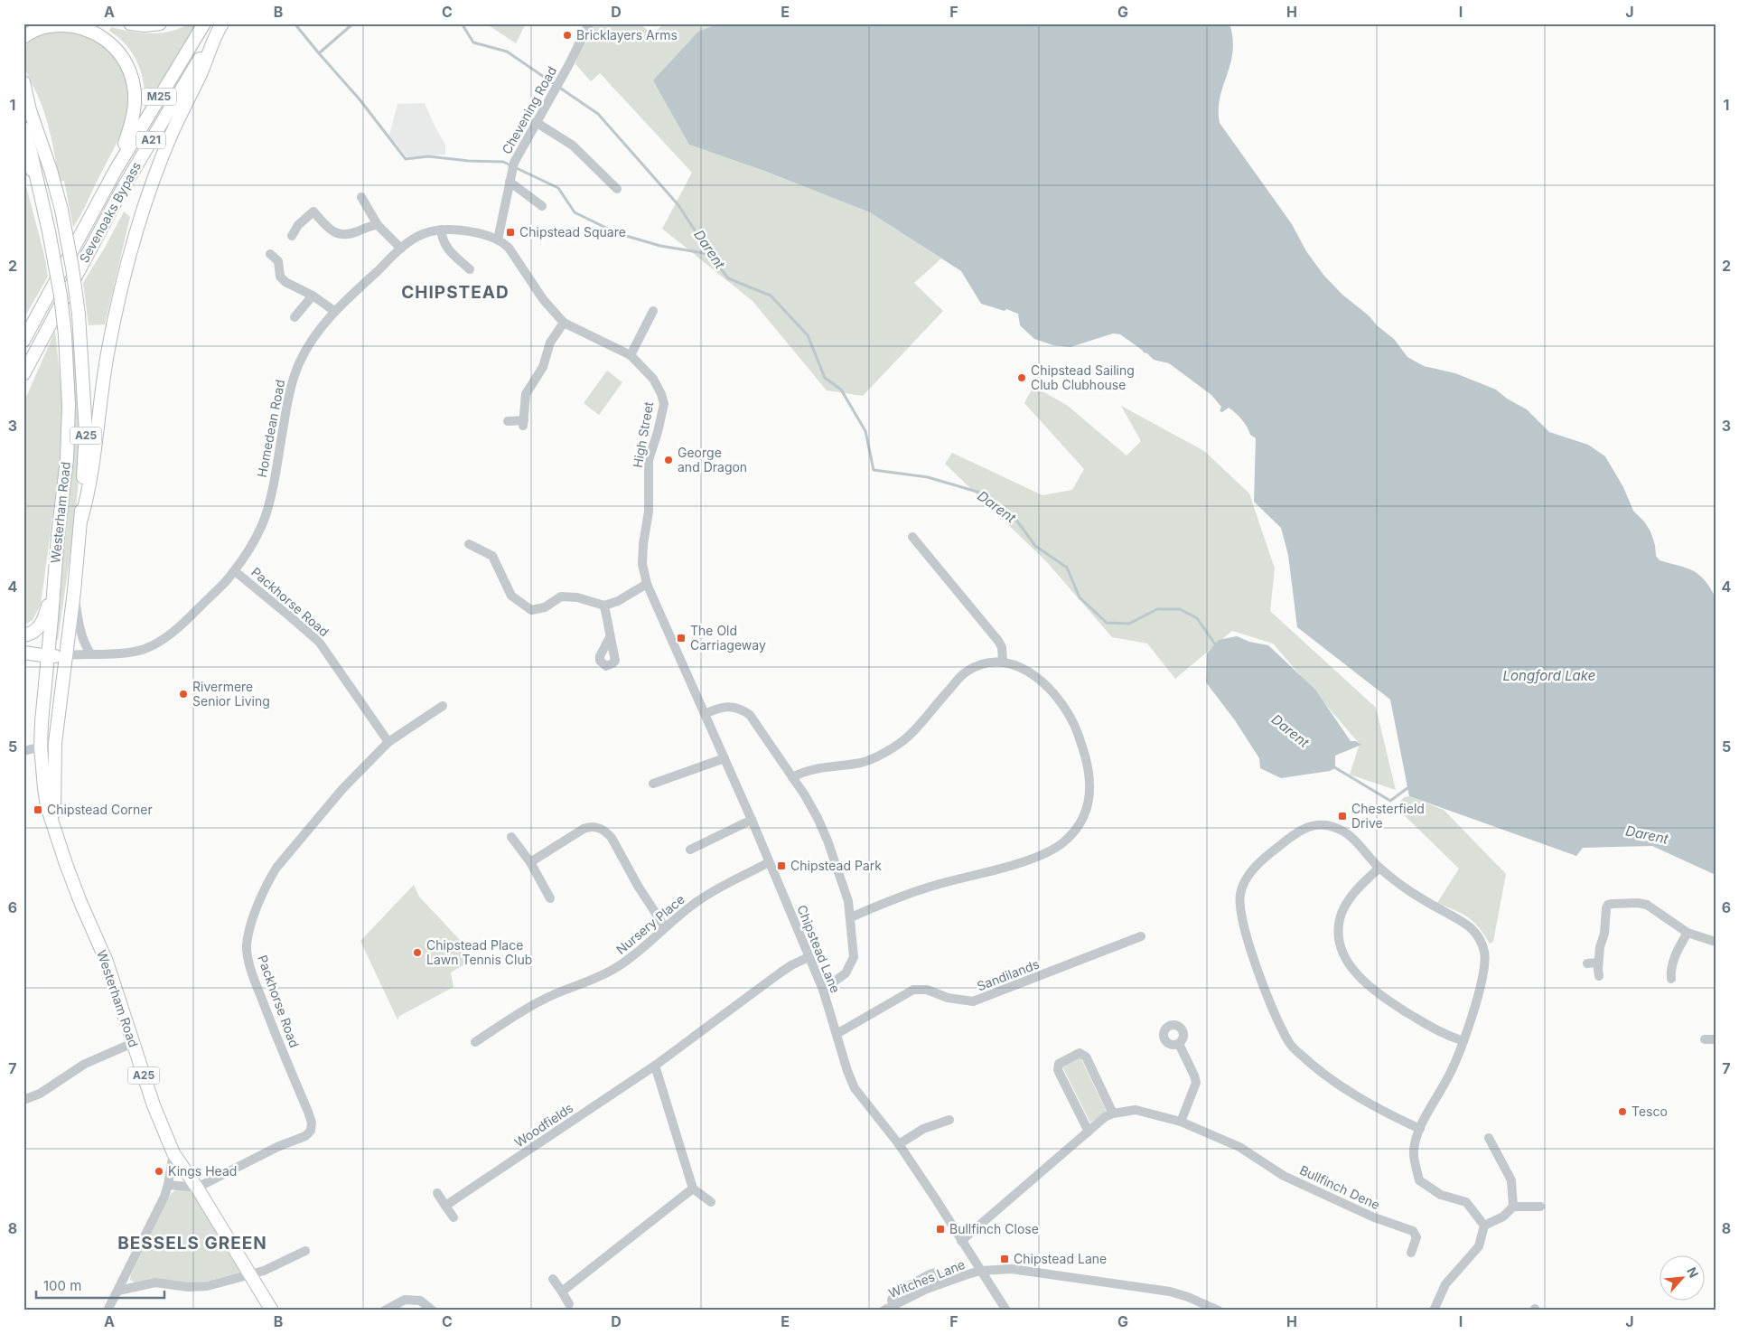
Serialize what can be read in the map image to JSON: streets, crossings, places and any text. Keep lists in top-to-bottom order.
{
  "streets": {
    "highway": [
      "M25",
      "A21",
      "Sevenoaks Bypass",
      "A25",
      "Westerham Road"
    ],
    "street": [
      "Chevening Road",
      "Homedean Road",
      "High Street",
      "Packhorse Road",
      "Nursery Place",
      "Chipstead Lane",
      "Sandilands",
      "Woodfields",
      "Bullfinch Dene",
      "Witches Lane"
    ]
  },
  "crossings": [
    ["M25", "Sevenoaks Bypass"],
    ["Chevening Road", "Homedean Road"],
    ["Chevening Road", "High Street"],
    ["Homedean Road", "High Street"],
    ["Homedean Road", "Packhorse Road"],
    ["High Street", "Chipstead Lane"],
    ["Westerham Road", "Packhorse Road"],
    ["Nursery Place", "Chipstead Lane"],
    ["Chipstead Lane", "Sandilands"],
    ["Chipstead Lane", "Woodfields"],
    ["Chipstead Lane", "Witches Lane"]
  ],
  "districts": ["CHIPSTEAD", "BESSELS GREEN"],
  "water": ["Darent", "Longford Lake"],
  "places": {
    "other": [
      "Bricklayers Arms",
      "Chipstead Sailing Club Clubhouse",
      "George and Dragon",
      "Rivermere Senior Living",
      "Chipstead Place Lawn Tennis Club",
      "Tesco",
      "Kings Head"
    ],
    "transit": [
      "Chipstead Square",
      "The Old Carriageway",
      "Chipstead Corner",
      "Chesterfield Drive",
      "Chipstead Park",
      "Bullfinch Close",
      "Chipstead Lane"
    ]
  },
  "scale_bar": "100 m",
  "north": "top right",
  "grid": {
    "columns": [
      "A",
      "B",
      "C",
      "D",
      "E",
      "F",
      "G",
      "H",
      "I",
      "J"
    ],
    "rows": [
      "1",
      "2",
      "3",
      "4",
      "5",
      "6",
      "7",
      "8"
    ]
  }
}
